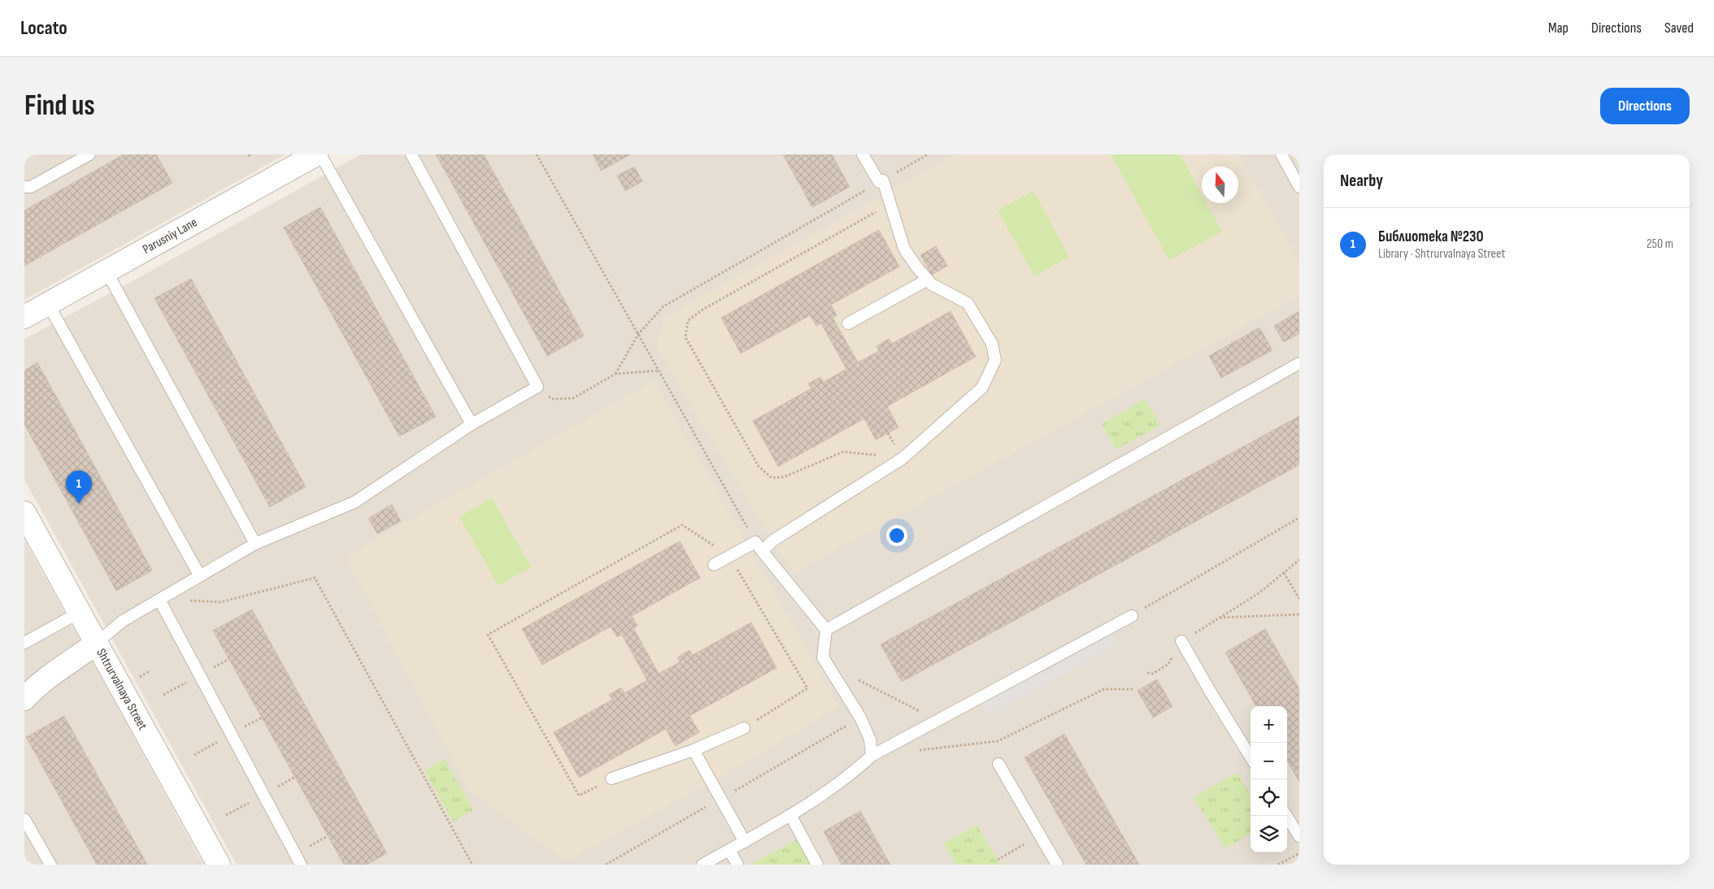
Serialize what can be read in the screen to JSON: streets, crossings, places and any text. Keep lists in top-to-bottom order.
{
  "streets": {
    "street": ["Parusniy Lane", "Shtrurvalnaya Street"]
  },
  "north": "top",
  "page": {
    "header": "Locato",
    "nav": ["Map", "Directions", "Saved"],
    "buttons": "Directions",
    "title": "Find us",
    "heading": "Nearby",
    "list": [
      {
        "mark": "1",
        "name": "Библиотека №230",
        "note": "Library · Shtrurvalnaya Street",
        "value": "250 m"
      }
    ],
    "pins": "1",
    "map_buttons": ["+", "−"]
  }
}
